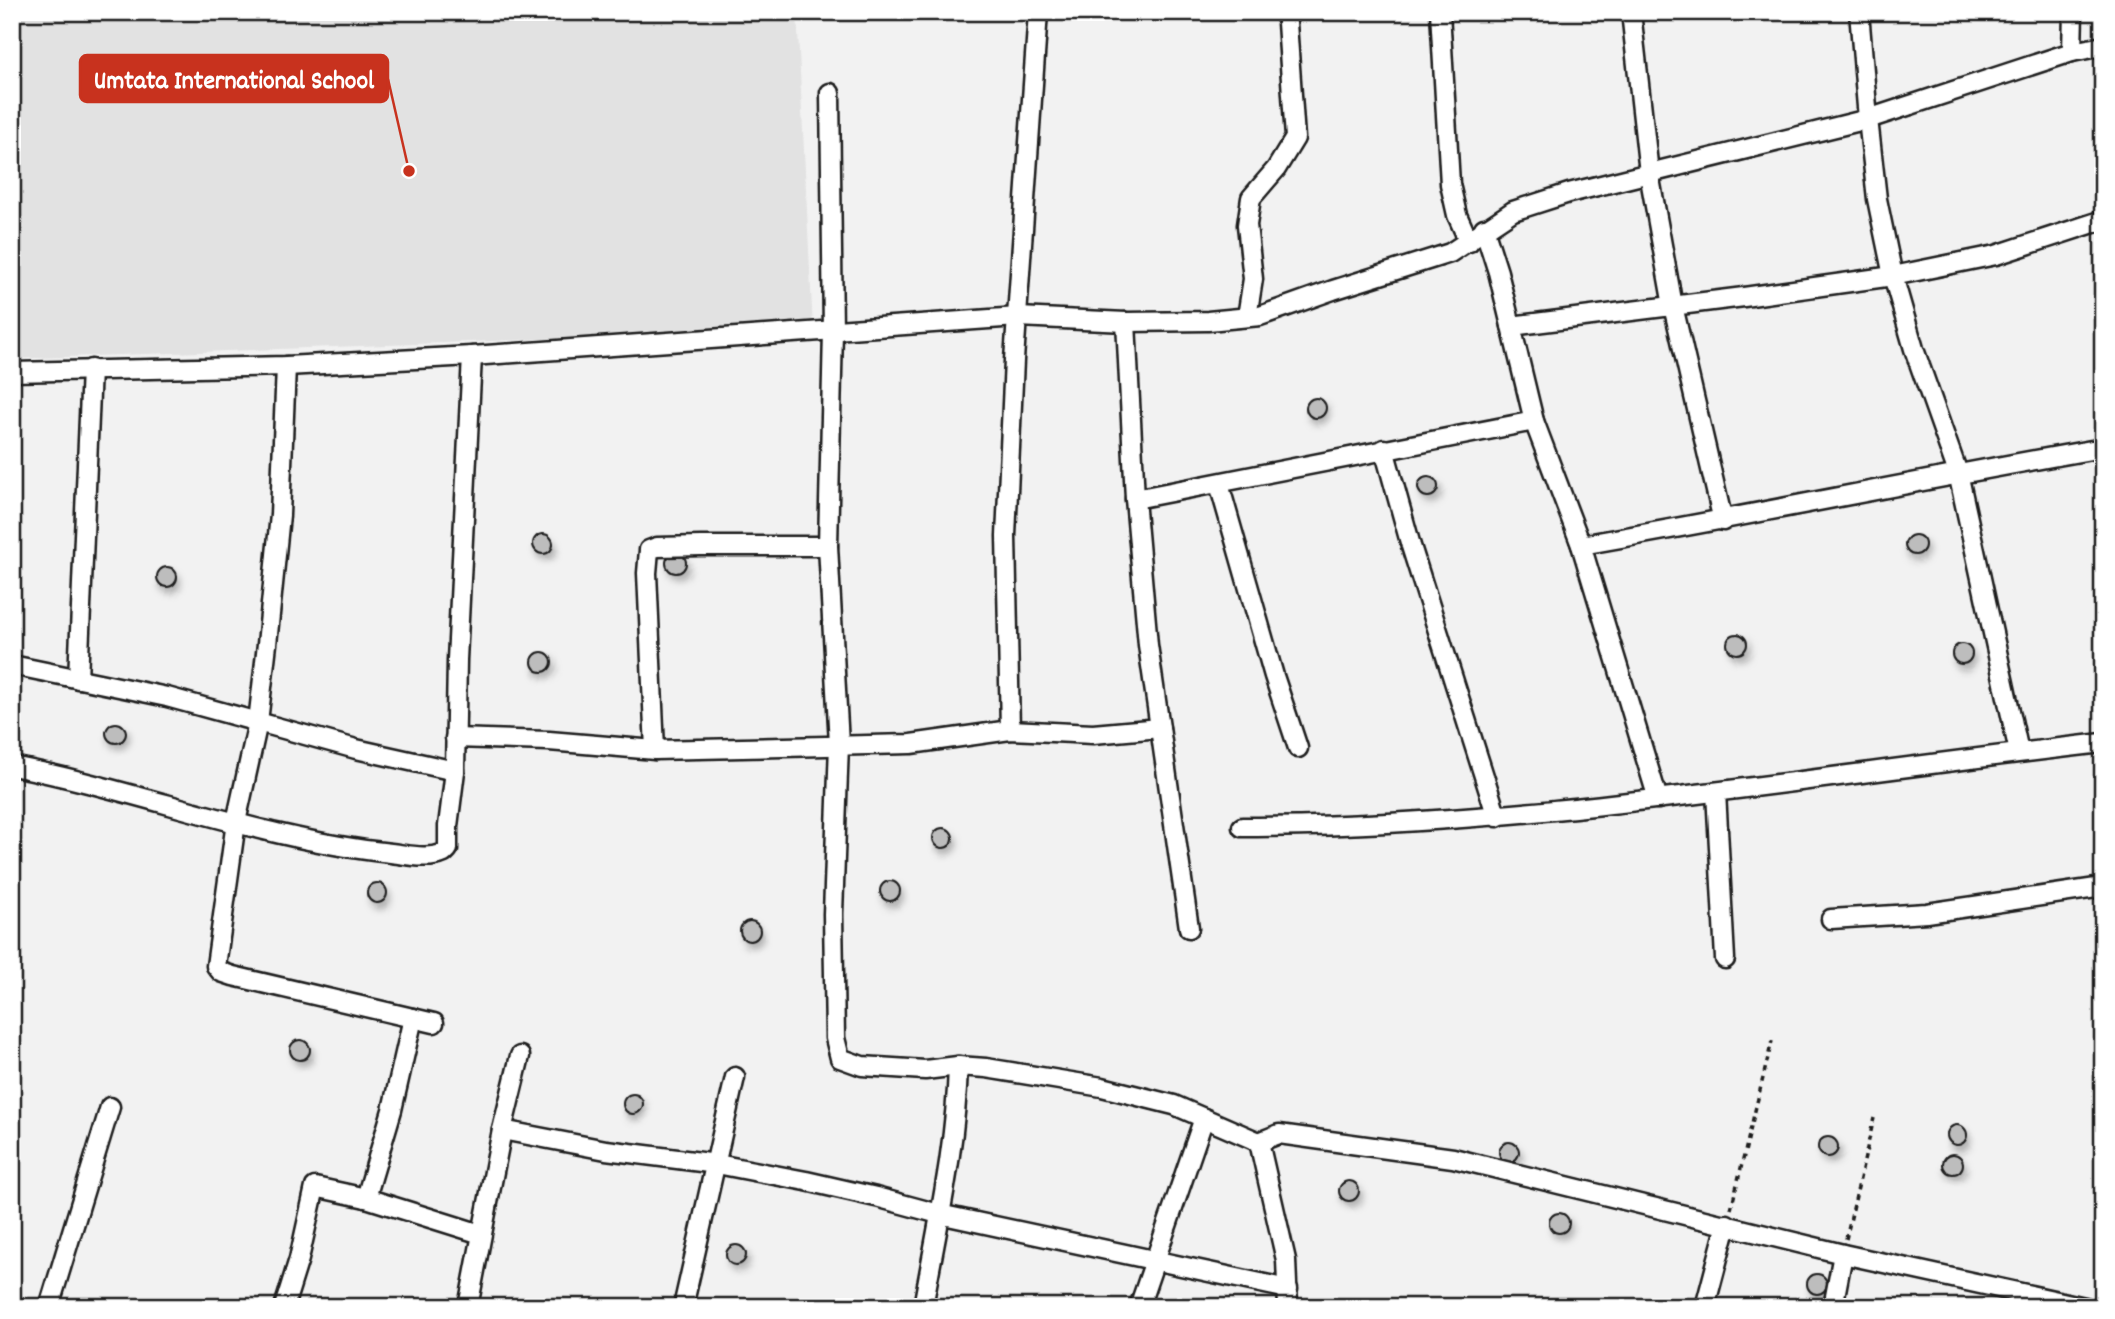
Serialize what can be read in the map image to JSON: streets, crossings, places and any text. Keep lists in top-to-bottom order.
{
  "places": ["Umtata International School"]
}
